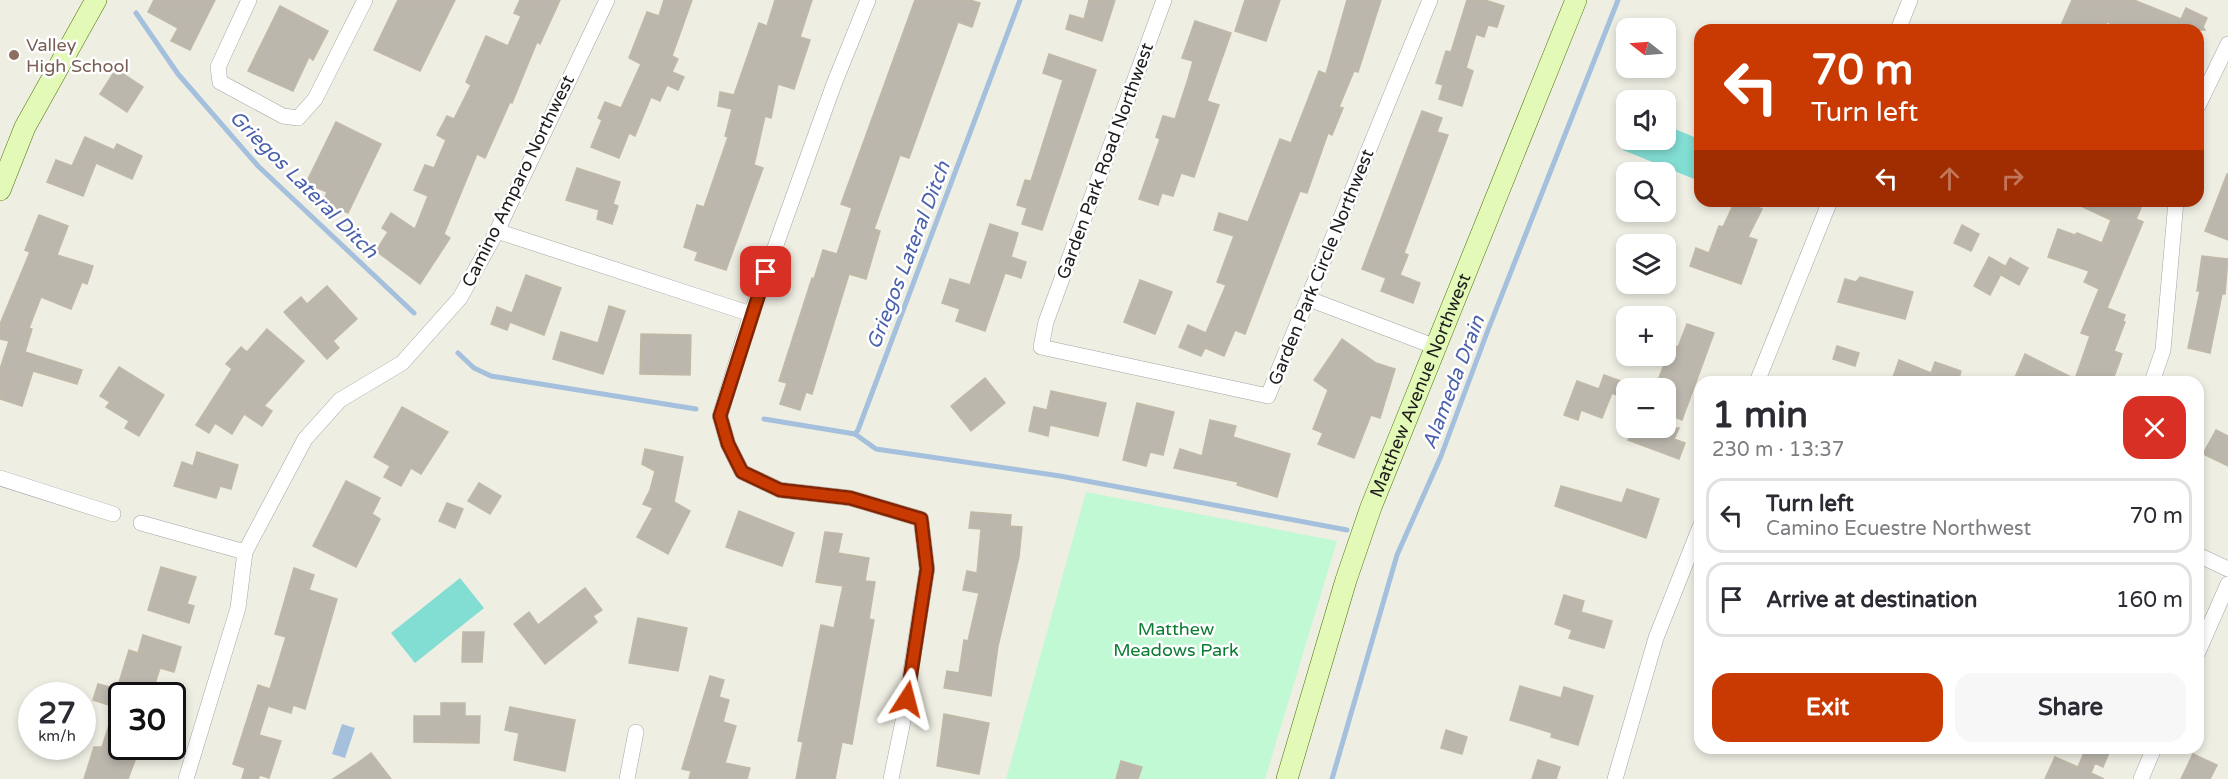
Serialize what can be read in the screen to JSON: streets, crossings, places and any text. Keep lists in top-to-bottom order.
{
  "streets": {
    "street": [
      "Garden Park Road Northwest",
      "Camino Amparo Northwest",
      "Garden Park Circle Northwest",
      "Matthew Avenue Northwest"
    ]
  },
  "crossings": [
    ["Garden Park Road Northwest", "Garden Park Circle Northwest"]
  ],
  "water": ["Griegos Lateral Ditch", "Alameda Drain"],
  "parks": ["Matthew Meadows Park"],
  "places": ["Valley High School"],
  "north": "left",
  "page": {
    "map_buttons": ["+", "−"],
    "turn": ["70 m", "Turn left"],
    "heading": ["1 min", "230 m · 13:37"],
    "list": [
      {
        "name": "Turn left",
        "note": "Camino Ecuestre Northwest",
        "value": "70 m"
      },
      {
        "name": "Arrive at destination",
        "value": "160 m"
      }
    ],
    "buttons": ["Exit", "Share"],
    "speed": "27 km/h",
    "limit": "30"
  }
}
